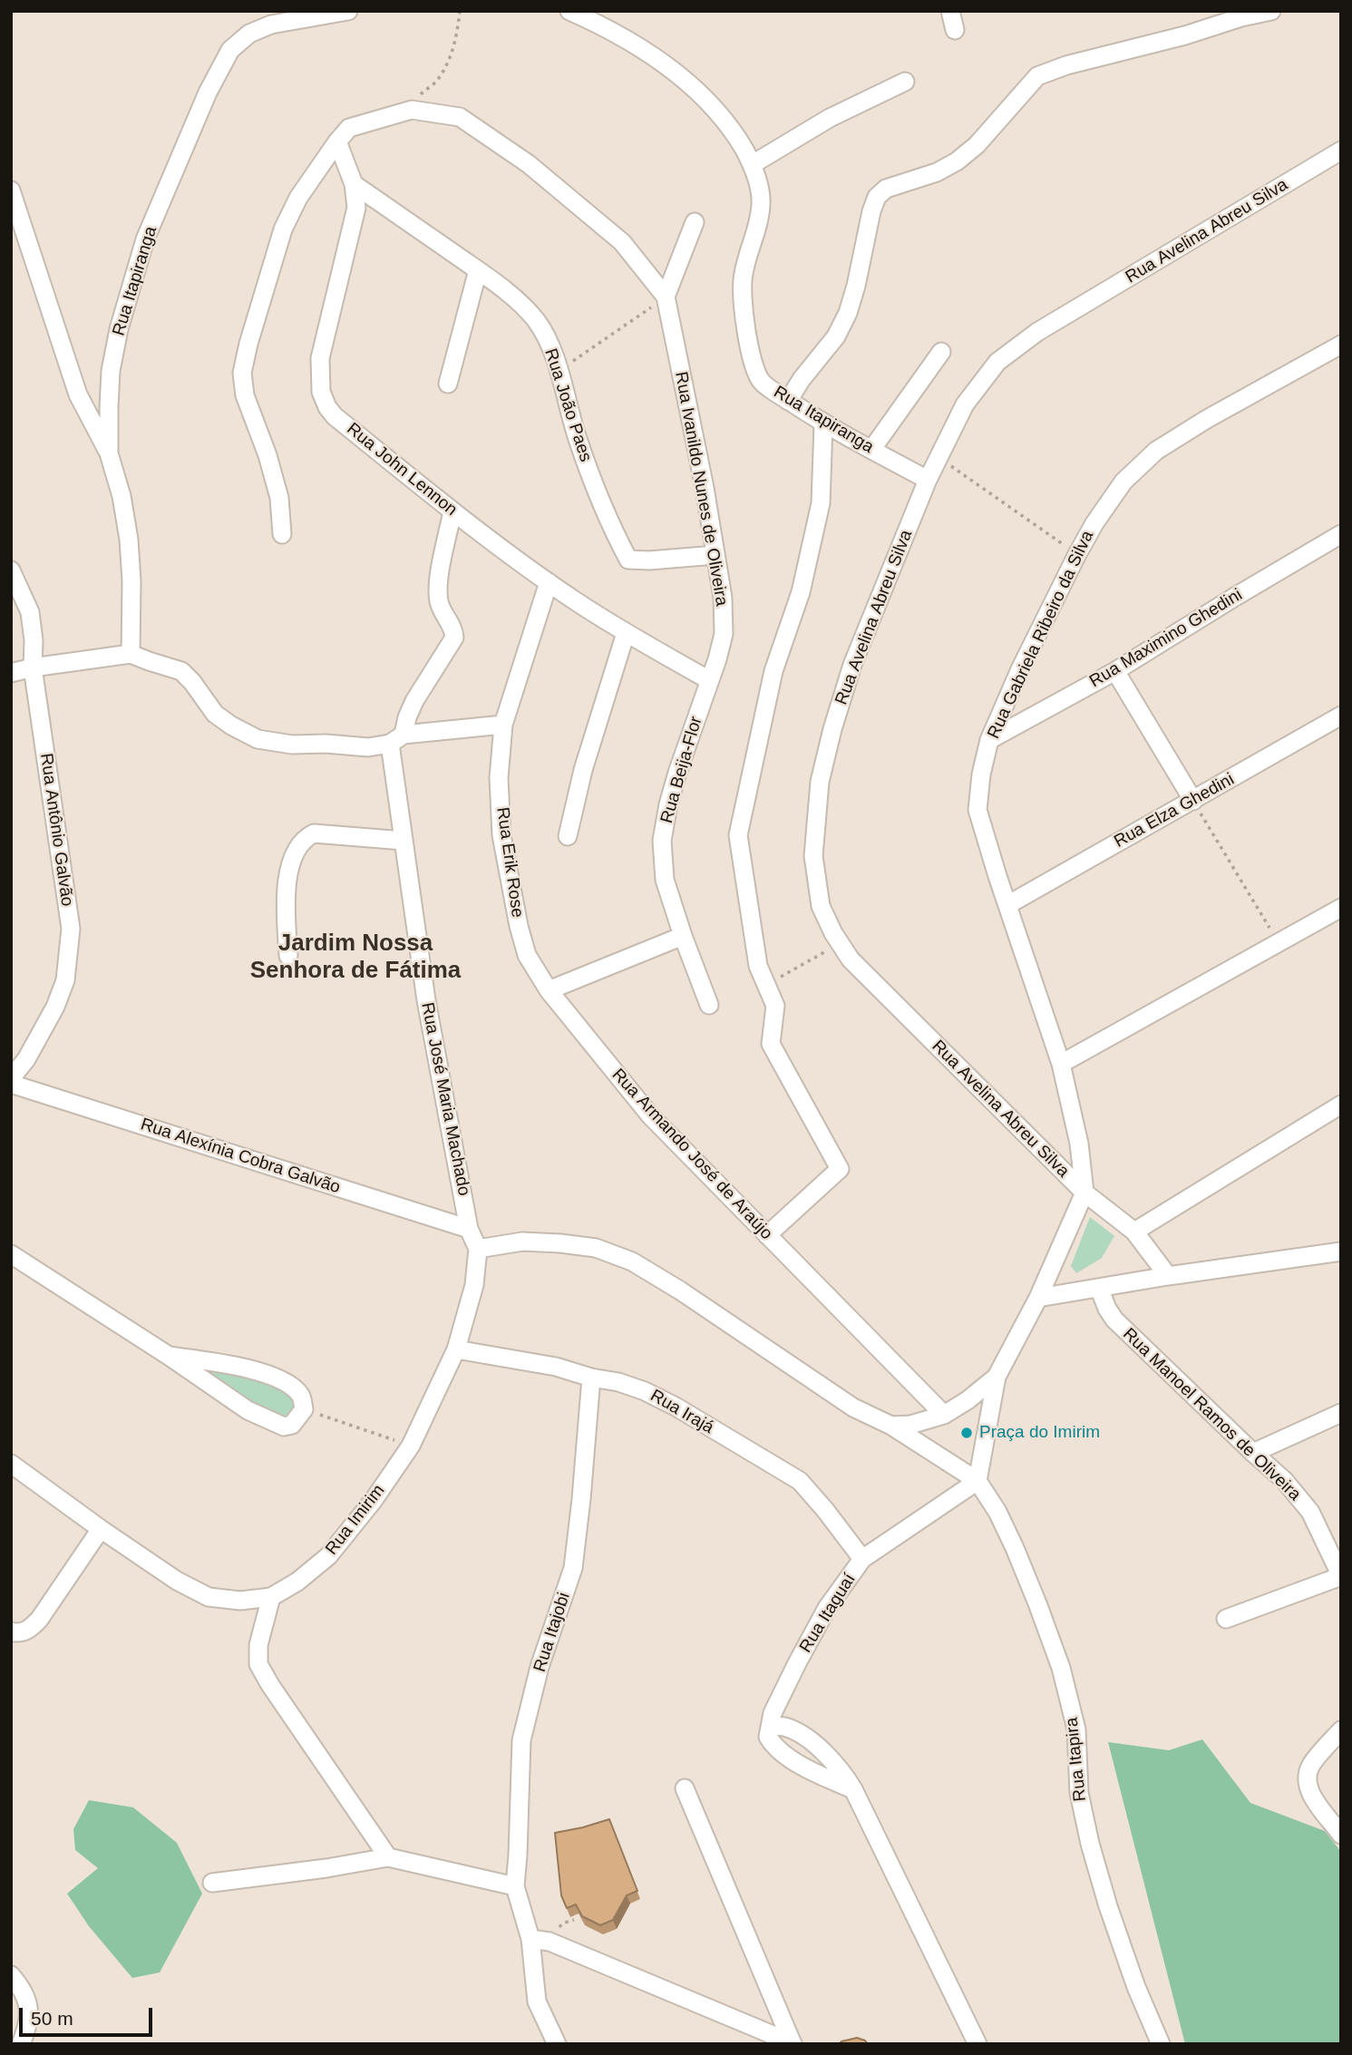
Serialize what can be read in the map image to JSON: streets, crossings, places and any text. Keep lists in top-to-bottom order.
{
  "streets": {
    "street": [
      "Rua Avelina Abreu Silva",
      "Rua Itapiranga",
      "Rua João Paes",
      "Rua John Lennon",
      "Rua Ivanildo Nunes de Oliveira",
      "Rua Gabriela Ribeiro da Silva",
      "Rua Maximino Ghedini",
      "Rua Beija-Flor",
      "Rua Elza Ghedini",
      "Rua Antônio Galvão",
      "Rua Erik Rose",
      "Rua José Maria Machado",
      "Rua Armando José de Araújo",
      "Rua Alexínia Cobra Galvão",
      "Rua Irajá",
      "Rua Manoel Ramos de Oliveira",
      "Rua Imirim",
      "Rua Itaguaí",
      "Rua Itajobi",
      "Rua Itapira"
    ]
  },
  "crossings": [
    ["Rua Avelina Abreu Silva", "Rua Itapiranga"],
    ["Rua Avelina Abreu Silva", "Rua Gabriela Ribeiro da Silva"],
    ["Rua João Paes", "Rua John Lennon"],
    ["Rua João Paes", "Rua Ivanildo Nunes de Oliveira"],
    ["Rua John Lennon", "Rua Ivanildo Nunes de Oliveira"],
    ["Rua John Lennon", "Rua Beija-Flor"],
    ["Rua John Lennon", "Rua Erik Rose"],
    ["Rua Ivanildo Nunes de Oliveira", "Rua Beija-Flor"],
    ["Rua Gabriela Ribeiro da Silva", "Rua Maximino Ghedini"],
    ["Rua Gabriela Ribeiro da Silva", "Rua Elza Ghedini"],
    ["Rua Erik Rose", "Rua Armando José de Araújo"],
    ["Rua José Maria Machado", "Rua Alexínia Cobra Galvão"],
    ["Rua Irajá", "Rua Imirim"],
    ["Rua Irajá", "Rua Itaguaí"],
    ["Rua Irajá", "Rua Itajobi"],
    ["Rua Itaguaí", "Rua Itapira"]
  ],
  "districts": ["Jardim Nossa Senhora de Fátima"],
  "places": ["Praça do Imirim"],
  "scale_bar": "50 m"
}
